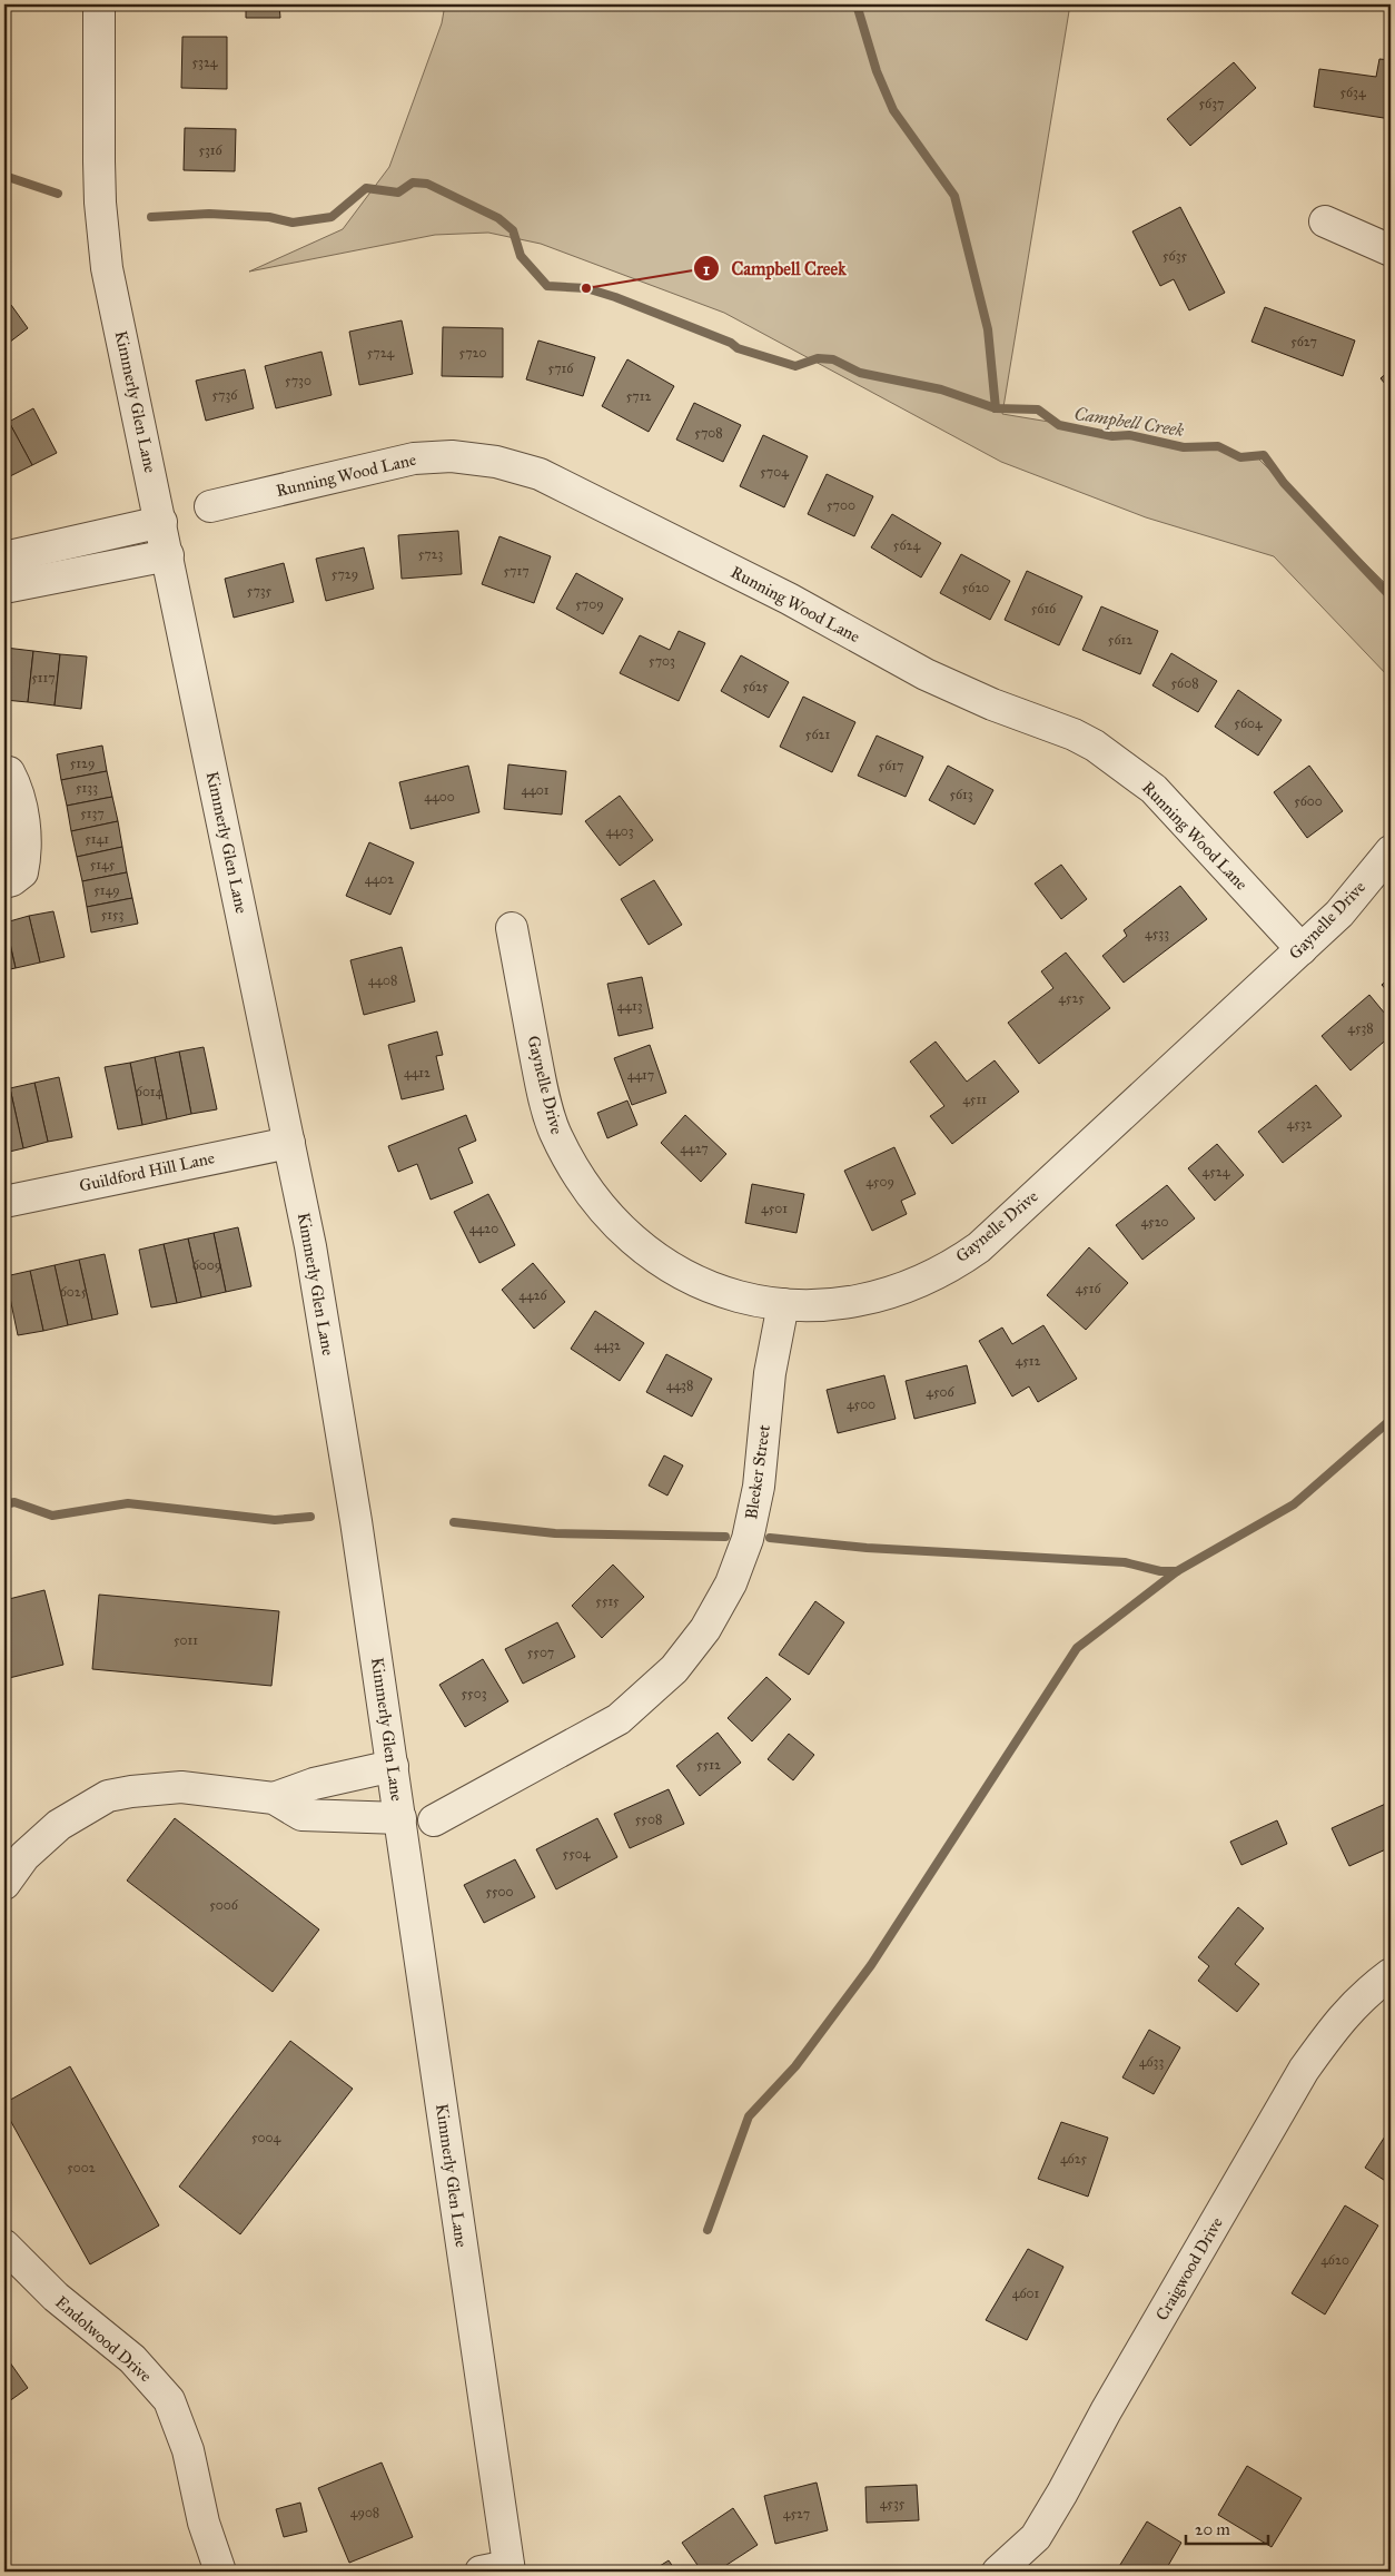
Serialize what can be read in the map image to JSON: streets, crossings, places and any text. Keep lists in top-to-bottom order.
{
  "streets": {
    "street": [
      "Kimmerly Glen Lane",
      "Running Wood Lane",
      "Gaynelle Drive",
      "Guildford Hill Lane",
      "Bleeker Street",
      "Craigwood Drive",
      "Endolwood Drive"
    ]
  },
  "crossings": [
    ["Kimmerly Glen Lane", "Guildford Hill Lane"],
    ["Running Wood Lane", "Gaynelle Drive"],
    ["Gaynelle Drive", "Bleeker Street"]
  ],
  "water": ["Campbell Creek"],
  "places": ["Campbell Creek"],
  "house_numbers": [
    "5324",
    "5634",
    "5637",
    "5316",
    "5635",
    "5627",
    "5724",
    "5720",
    "5716",
    "5730",
    "5736",
    "5712",
    "5708",
    "5704",
    "5700",
    "5624",
    "5723",
    "5717",
    "5729",
    "5620",
    "5735",
    "5709",
    "5616",
    "5612",
    "5703",
    "5117",
    "5608",
    "5625",
    "5604",
    "5621",
    "5129",
    "5617",
    "5133",
    "4401",
    "5613",
    "4400",
    "5600",
    "5137",
    "4403",
    "5141",
    "5145",
    "4402",
    "5149",
    "5153",
    "4533",
    "4408",
    "4525",
    "4413",
    "4538",
    "4412",
    "4417",
    "6014",
    "4511",
    "4532",
    "4427",
    "4524",
    "4509",
    "4501",
    "4520",
    "4420",
    "6009",
    "4516",
    "6025",
    "4426",
    "4432",
    "4512",
    "4438",
    "4506",
    "4500",
    "5515",
    "5011",
    "5507",
    "5503",
    "5512",
    "5508",
    "5504",
    "5500",
    "5006",
    "4633",
    "5004",
    "4625",
    "5002",
    "4620",
    "4601",
    "4535",
    "4908",
    "4527"
  ],
  "scale_bar": "20 m"
}
